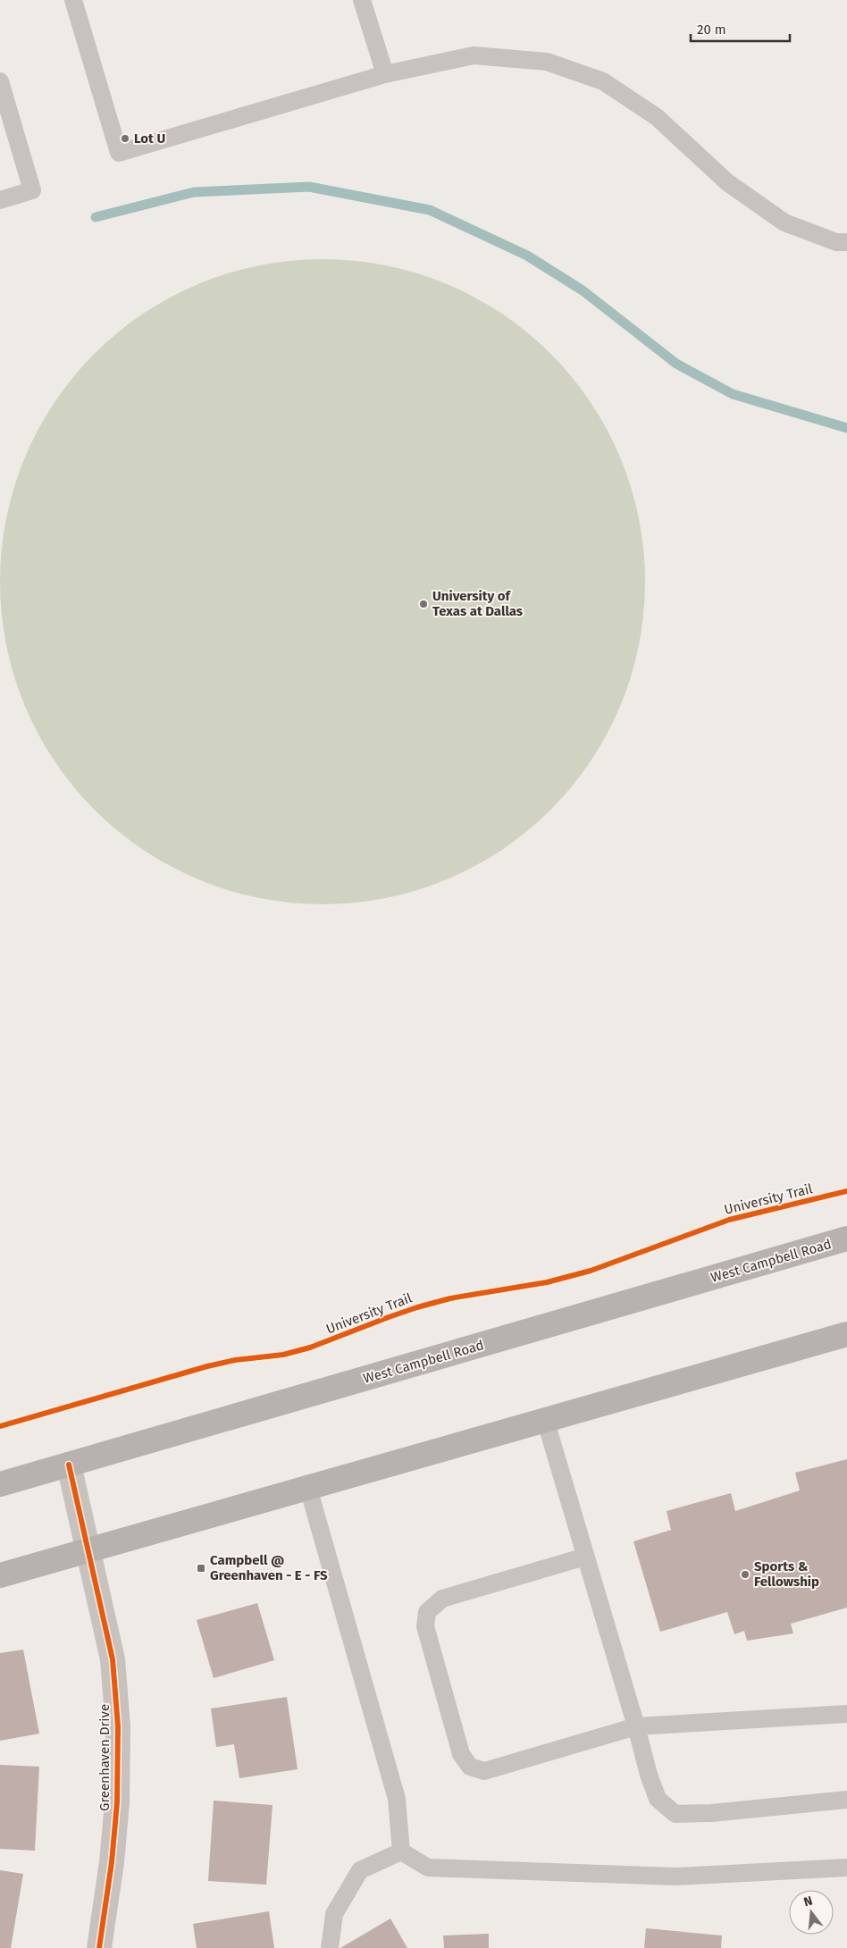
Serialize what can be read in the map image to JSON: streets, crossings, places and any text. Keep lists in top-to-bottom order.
{
  "streets": {
    "main road": ["West Campbell Road"],
    "street": ["Greenhaven Drive"],
    "cycle path": ["University Trail"]
  },
  "crossings": [
    ["West Campbell Road", "Greenhaven Drive"]
  ],
  "places": {
    "other": ["Lot U", "University of Texas at Dallas", "Sports & Fellowship"],
    "transit": ["Campbell @ Greenhaven - E - FS"]
  },
  "scale_bar": "20 m",
  "north": "top"
}
